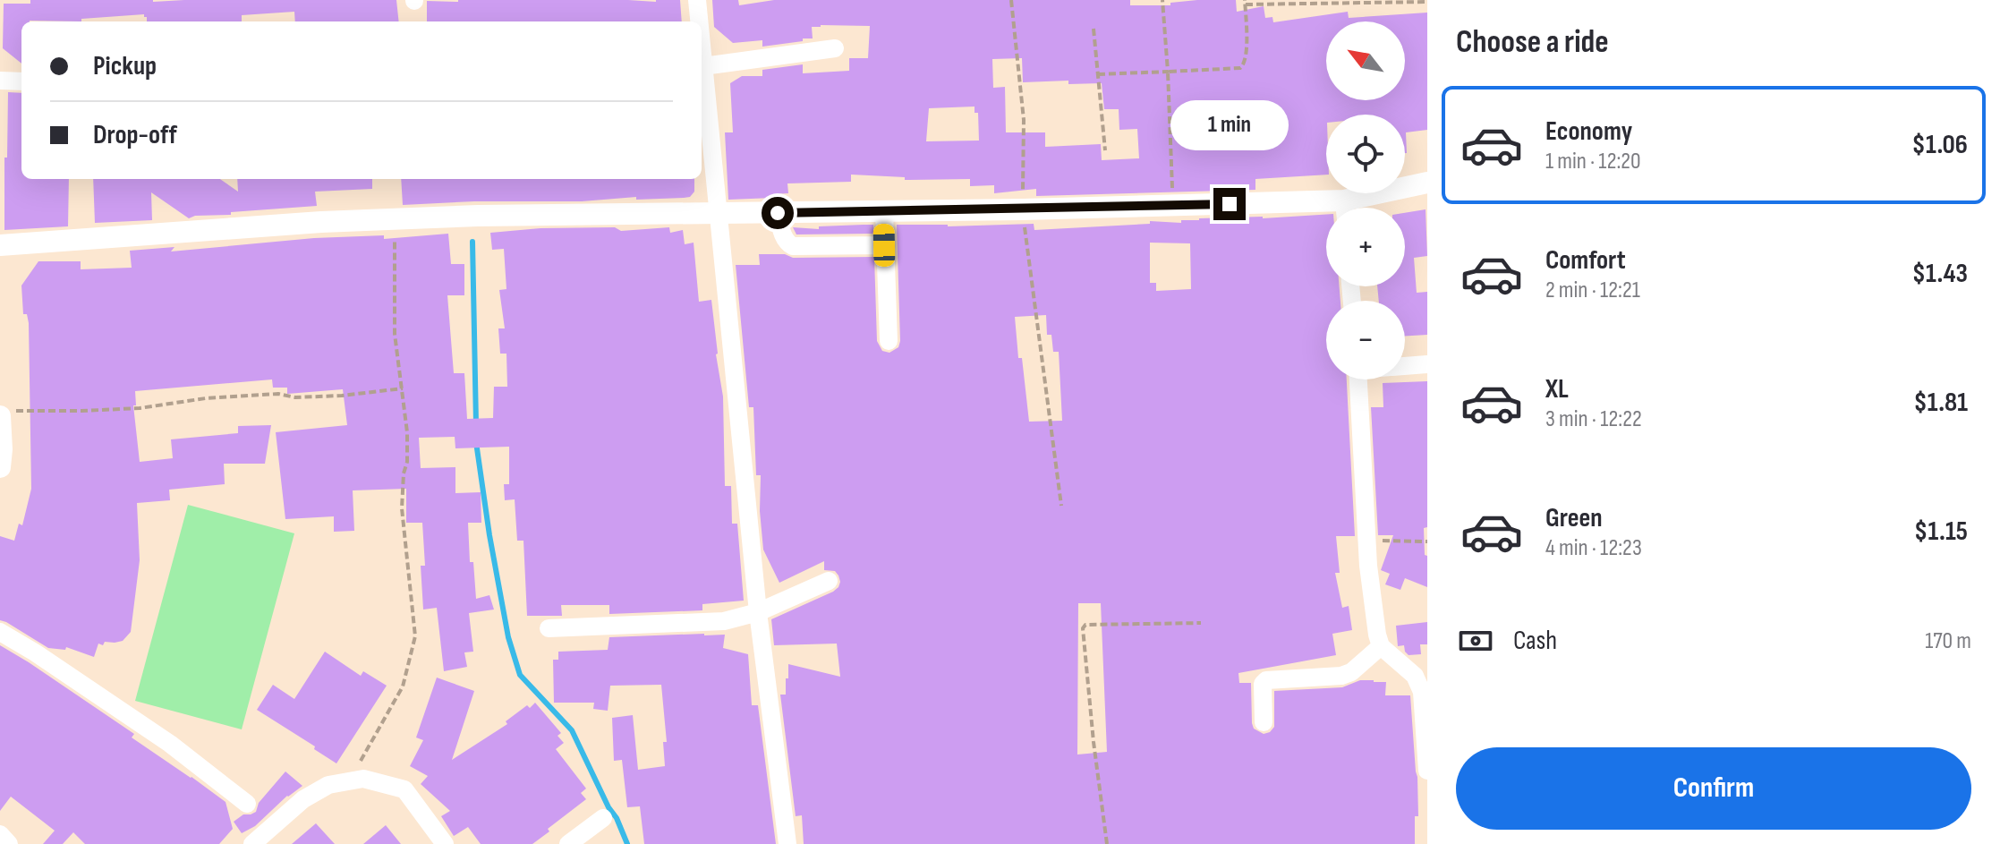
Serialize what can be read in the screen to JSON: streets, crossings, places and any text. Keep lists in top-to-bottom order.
{
  "north": "top left",
  "page": {
    "heading": "Choose a ride",
    "map_buttons": ["+", "−"],
    "banner": ["Pickup", "Drop-off"],
    "list": [
      {
        "name": "Economy",
        "note": "1 min · 12:20",
        "value": "$1.06"
      },
      {
        "name": "Comfort",
        "note": "2 min · 12:21",
        "value": "$1.43"
      },
      {
        "name": "XL",
        "note": "3 min · 12:22",
        "value": "$1.81"
      },
      {
        "name": "Green",
        "note": "4 min · 12:23",
        "value": "$1.15"
      }
    ],
    "bubble": "1 min",
    "pay": ["Cash", "170 m"],
    "buttons": "Confirm"
  }
}
